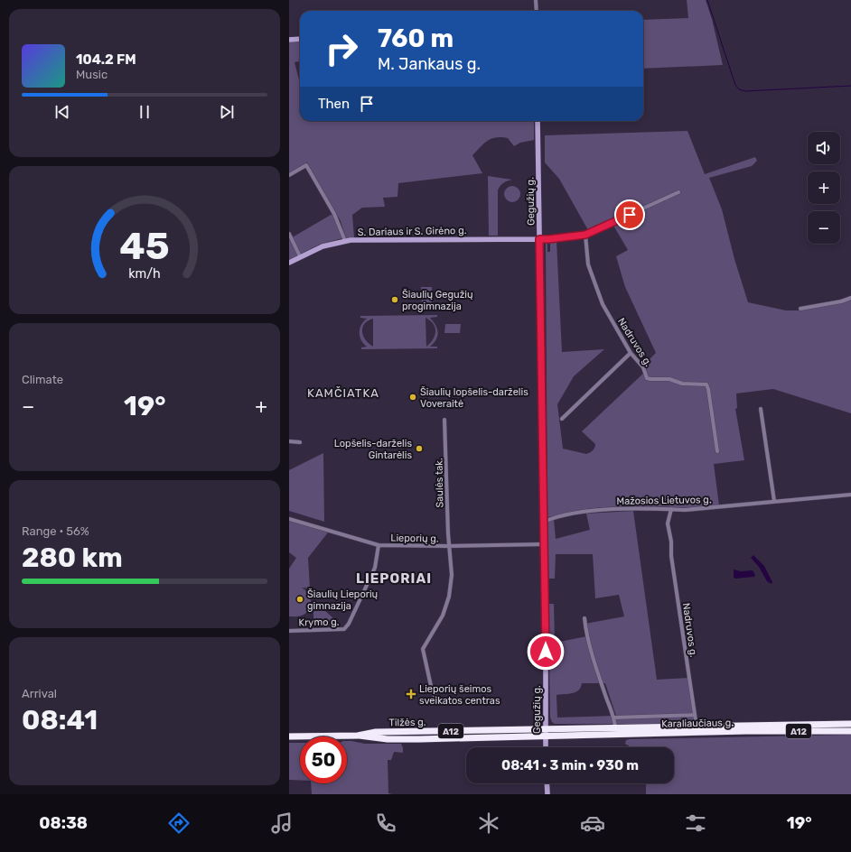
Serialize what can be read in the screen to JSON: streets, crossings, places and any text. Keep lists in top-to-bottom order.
{
  "streets": {
    "highway": ["Tilžės g.", "Karaliaučiaus g.", "A12"],
    "main road": ["Gegužių g.", "S. Dariaus ir S. Girėno g."],
    "street": [
      "Nadruvos g.",
      "Saulės tak.",
      "Mažosios Lietuvos g.",
      "Lieporių g.",
      "Krymo g."
    ]
  },
  "crossings": [
    ["Gegužių g.", "S. Dariaus ir S. Girėno g."],
    ["Gegužių g.", "Mažosios Lietuvos g."],
    ["Gegužių g.", "Lieporių g."],
    ["Gegužių g.", "Tilžės g."],
    ["Gegužių g.", "Karaliaučiaus g."],
    ["Nadruvos g.", "Mažosios Lietuvos g."],
    ["Nadruvos g.", "Karaliaučiaus g."],
    ["Saulės tak.", "Lieporių g."],
    ["Lieporių g.", "Krymo g."],
    ["Tilžės g.", "Karaliaučiaus g."]
  ],
  "districts": ["KAMČIATKA", "LIEPORIAI"],
  "places": {
    "other": [
      "Šiaulių Gegužių progimnazija",
      "Šiaulių lopšelis-darželis Voveraitė",
      "Lopšelis-darželis Gintarėlis",
      "Šiaulių Lieporių gimnazija"
    ],
    "health": ["Lieporių šeimos sveikatos centras"]
  },
  "page": {
    "turn": ["760 m", "M. Jankaus g."],
    "song": ["104.2 FM", "Music"],
    "then": "Then",
    "map_buttons": ["+", "−"],
    "tile": [
      "Climate",
      ["Range · 56%", "280 km"],
      ["Arrival", "08:41"]
    ],
    "heat": ["−", "19°", "+"],
    "limit": "50",
    "trip": "08:41 · 3 min · 930 m",
    "tabs": ["08:38", "19°"],
    "gauge": ["45", "km/h"]
  }
}
